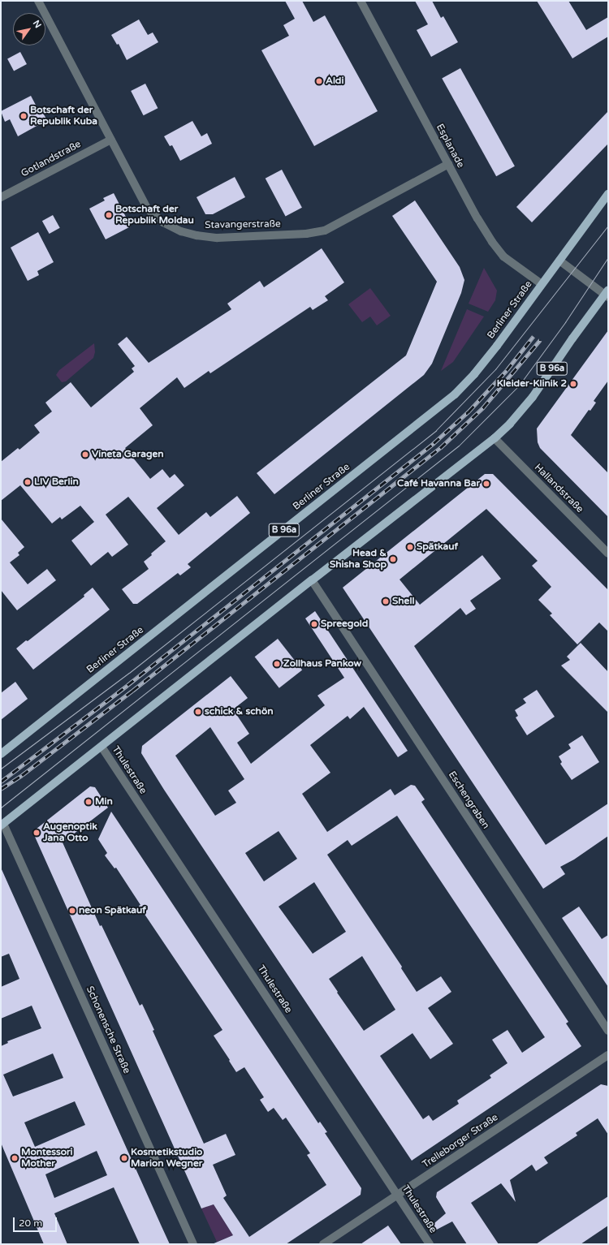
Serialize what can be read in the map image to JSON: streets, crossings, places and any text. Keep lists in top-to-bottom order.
{
  "streets": {
    "main road": ["Berliner Straße", "B 96a"],
    "street": [
      "Esplanade",
      "Gotlandstraße",
      "Stavangerstraße",
      "Hallandstraße",
      "Thulestraße",
      "Eschengraben",
      "Schonensche Straße",
      "Trelleborger Straße"
    ]
  },
  "crossings": [
    ["Esplanade", "Stavangerstraße"],
    ["Esplanade", "Berliner Straße"],
    ["Gotlandstraße", "Stavangerstraße"],
    ["B 96a", "Hallandstraße"],
    ["B 96a", "Thulestraße"],
    ["B 96a", "Eschengraben"],
    ["B 96a", "Schonensche Straße"],
    ["Thulestraße", "Trelleborger Straße"]
  ],
  "places": [
    "Aldi",
    "Botschaft der Republik Kuba",
    "Botschaft der Republik Moldau",
    "Kleider-Klinik 2",
    "Vineta Garagen",
    "LIV Berlin",
    "Café Havanna Bar",
    "Spätkauf",
    "Head & Shisha Shop",
    "Shell",
    "Spreegold",
    "Zollhaus Pankow",
    "schick & schön",
    "Min",
    "Augenoptik Jana Otto",
    "neon Spätkauf",
    "Montessori Mother",
    "Kosmetikstudio Marion Wegner"
  ],
  "scale_bar": "20 m",
  "north": "top right"
}
